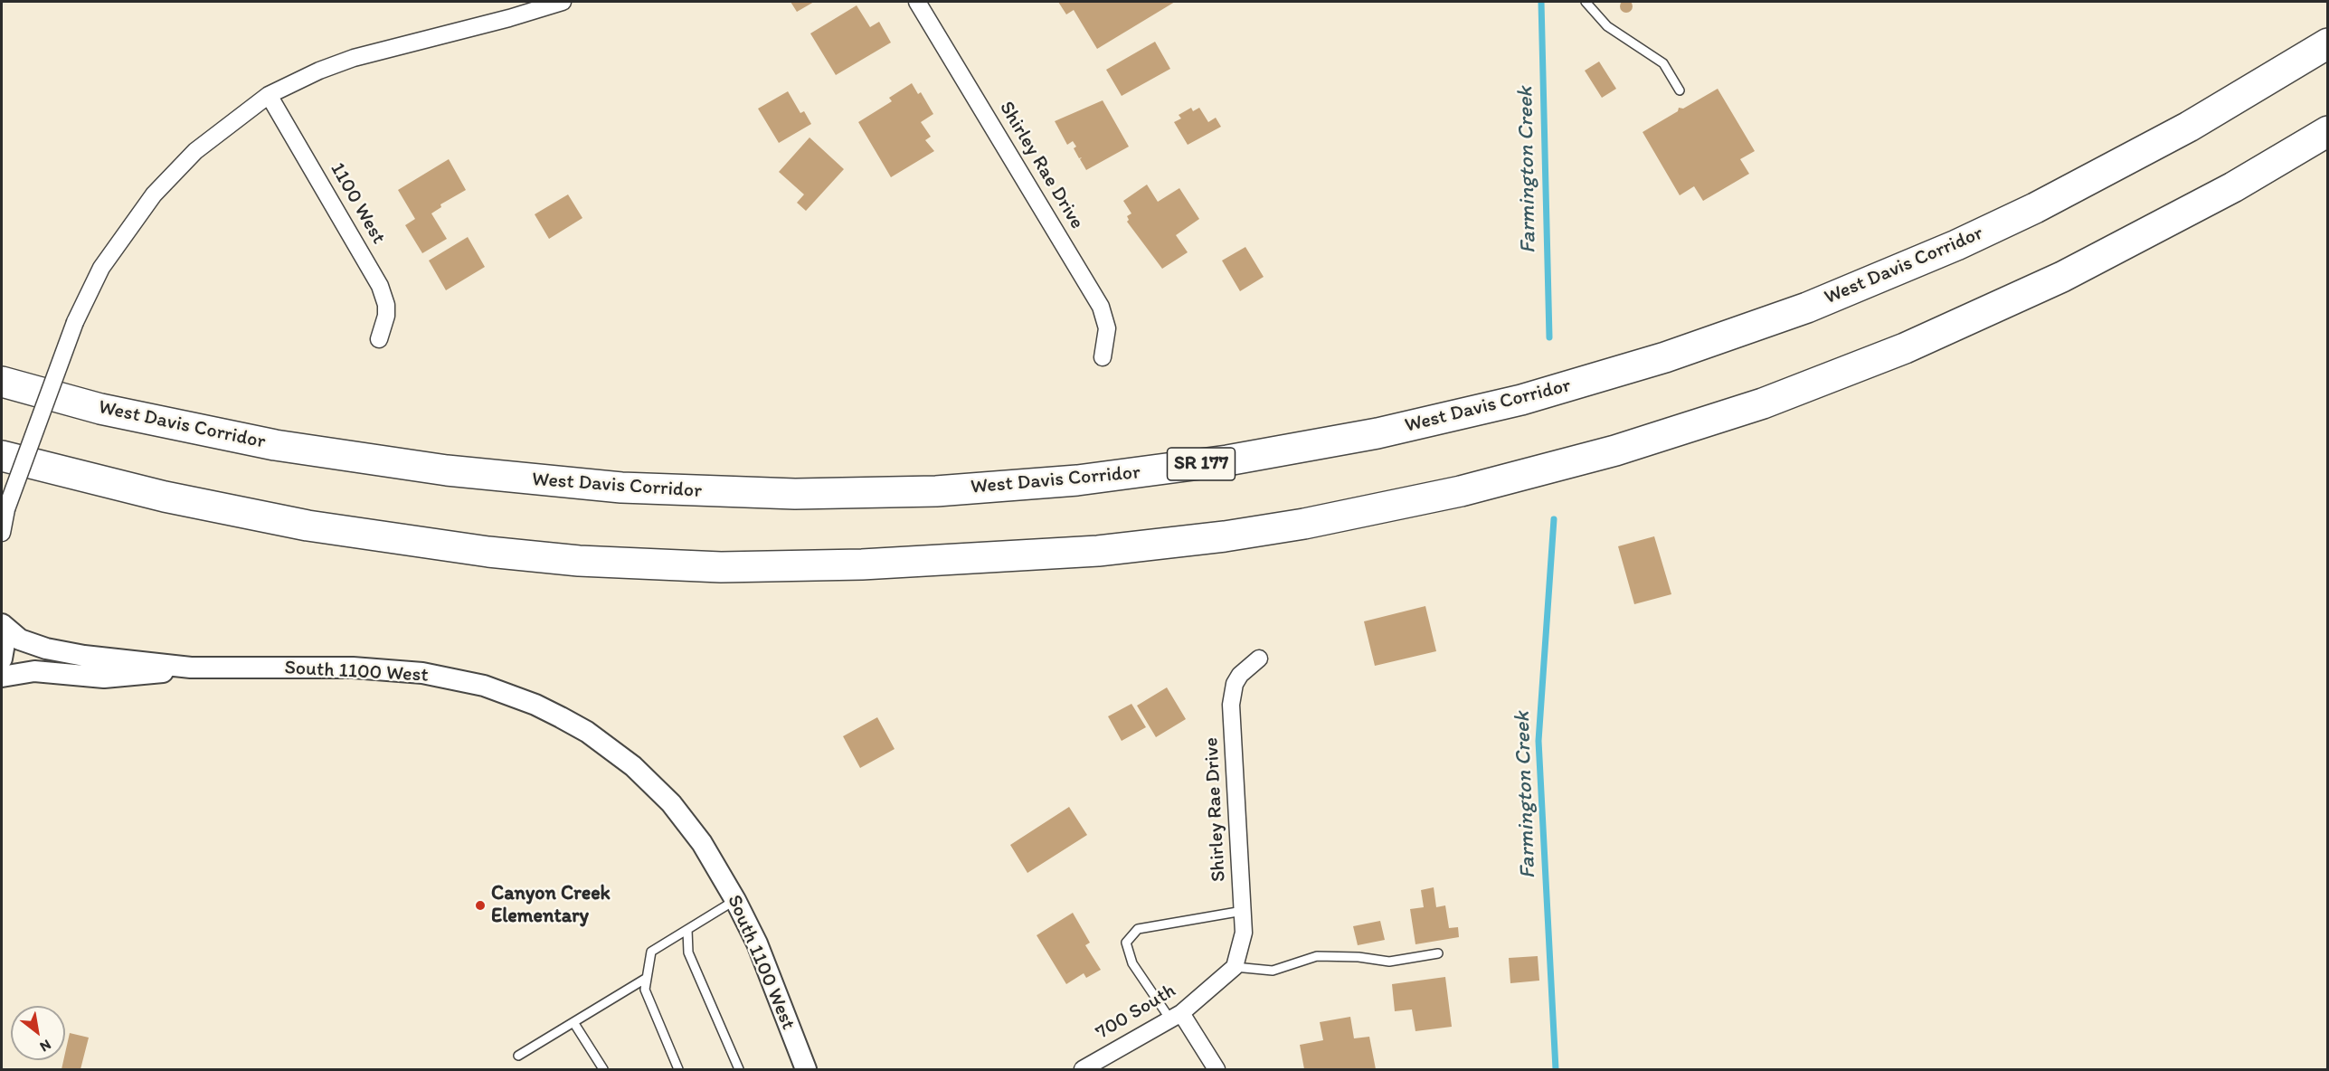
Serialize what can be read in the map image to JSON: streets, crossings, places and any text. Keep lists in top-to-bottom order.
{
  "streets": {
    "highway": ["West Davis Corridor", "SR 177"],
    "street": [
      "Shirley Rae Drive",
      "1100 West",
      "South 1100 West",
      "700 South"
    ]
  },
  "crossings": [
    ["Shirley Rae Drive", "700 South"]
  ],
  "water": ["Farmington Creek"],
  "places": ["Canyon Creek Elementary"],
  "north": "bottom right"
}
